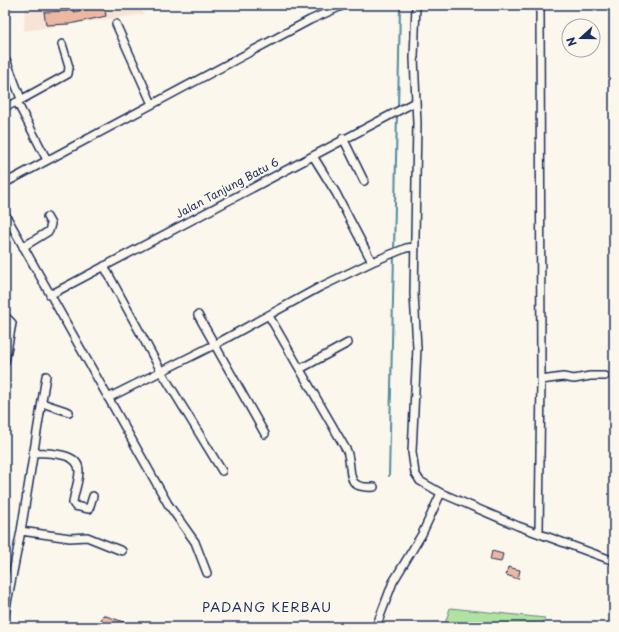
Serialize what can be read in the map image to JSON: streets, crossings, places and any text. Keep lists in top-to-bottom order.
{
  "streets": {
    "street": ["Jalan Tanjung Batu 6"]
  },
  "districts": ["PADANG KERBAU"],
  "north": "left"
}
